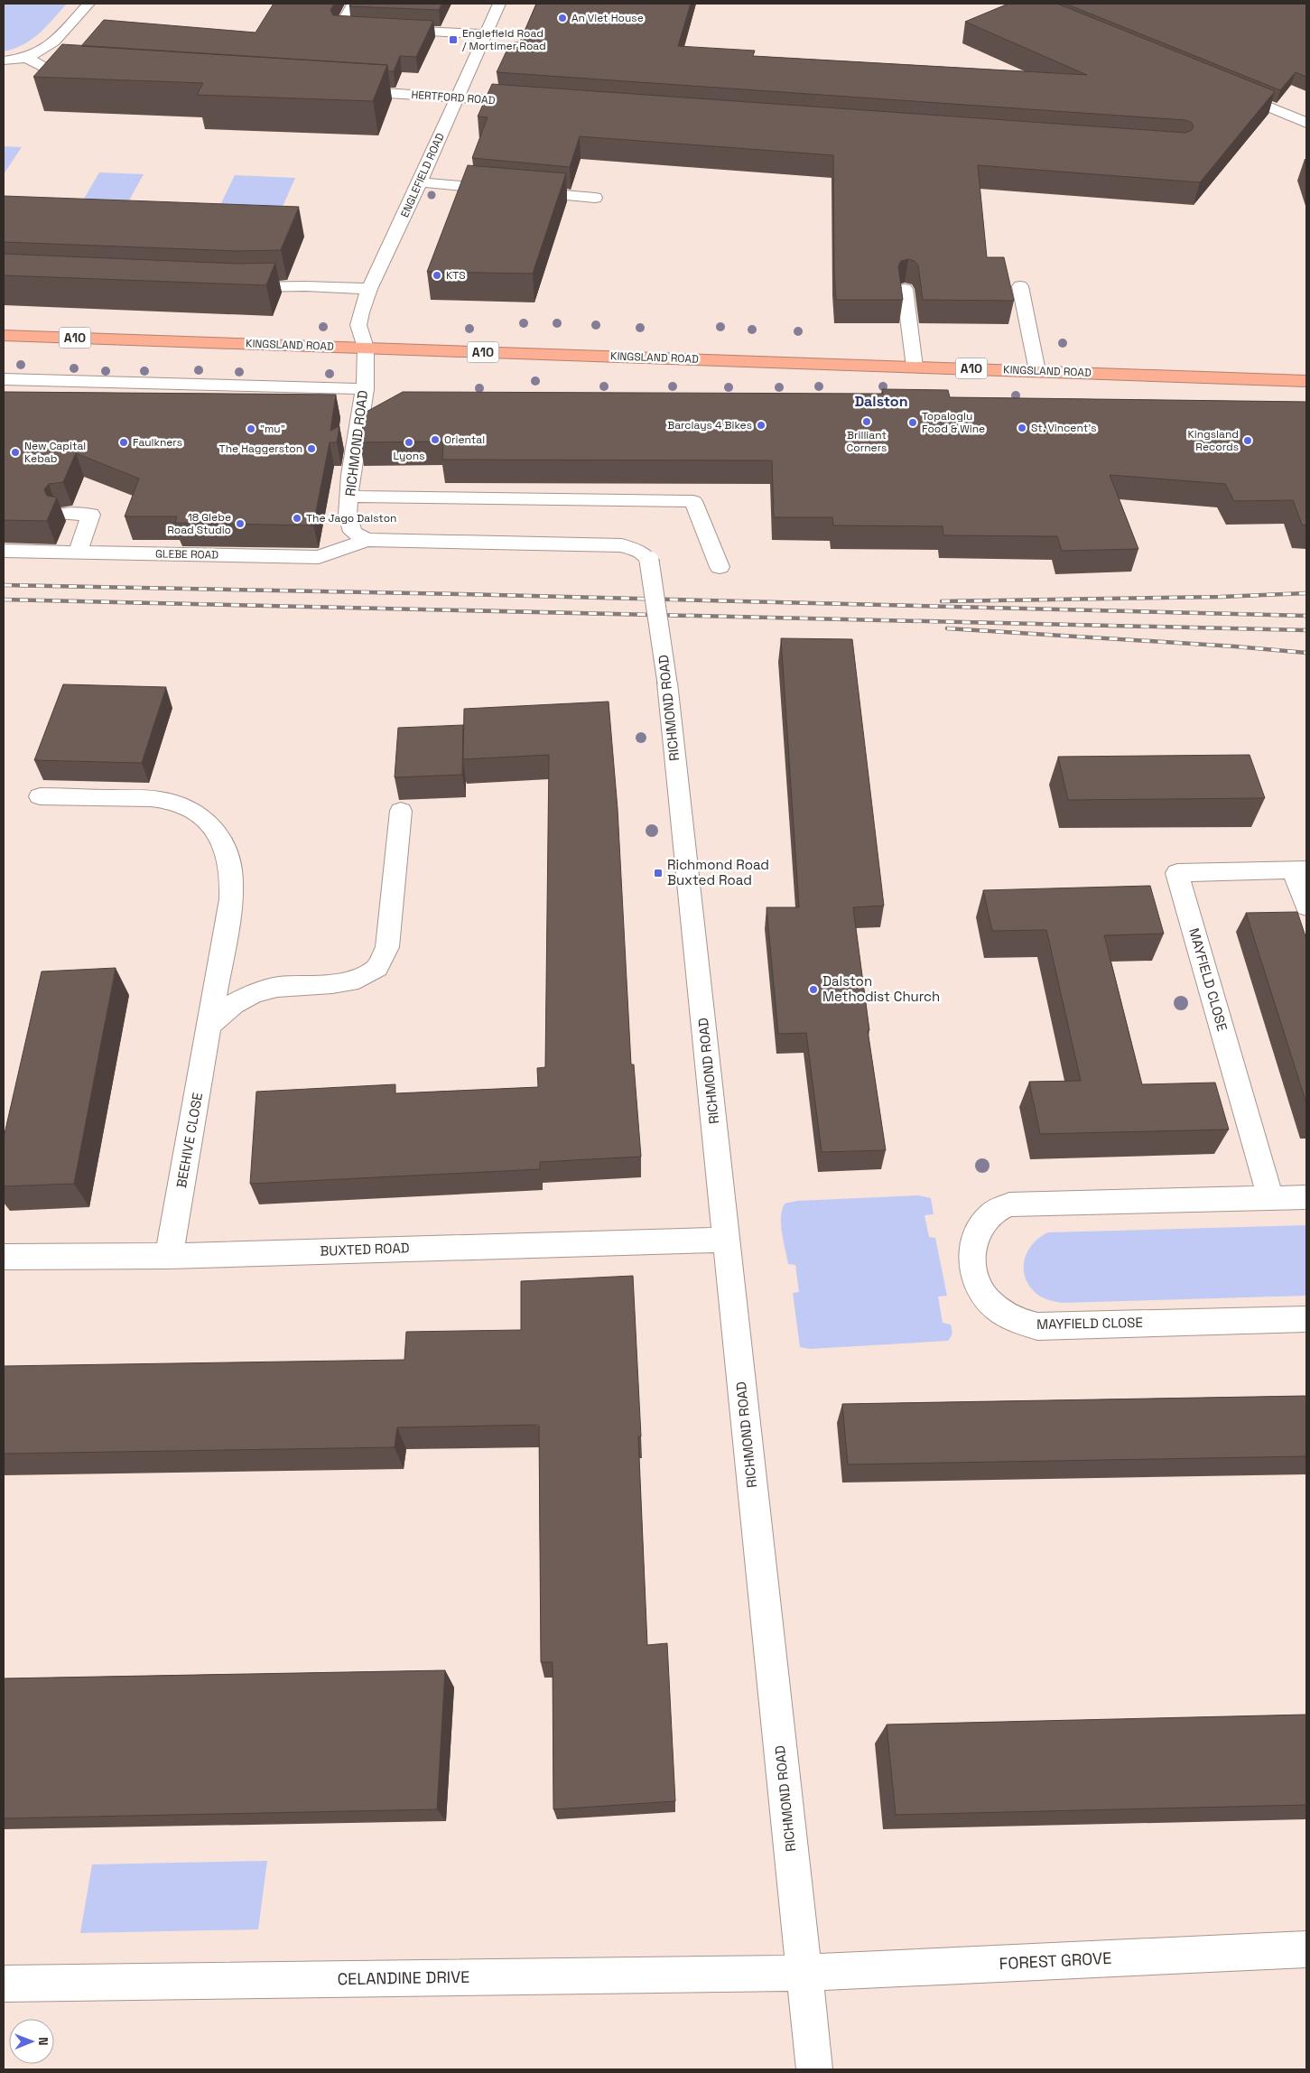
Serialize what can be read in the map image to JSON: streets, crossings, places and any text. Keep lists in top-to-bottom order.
{
  "streets": {
    "highway": ["A10", "KINGSLAND ROAD"],
    "street": [
      "HERTFORD ROAD",
      "ENGLEFIELD ROAD",
      "RICHMOND ROAD",
      "GLEBE ROAD",
      "MAYFIELD CLOSE",
      "BEEHIVE CLOSE",
      "BUXTED ROAD",
      "FOREST GROVE",
      "CELANDINE DRIVE"
    ]
  },
  "crossings": [
    ["HERTFORD ROAD", "ENGLEFIELD ROAD"],
    ["ENGLEFIELD ROAD", "KINGSLAND ROAD"],
    ["ENGLEFIELD ROAD", "RICHMOND ROAD"],
    ["KINGSLAND ROAD", "RICHMOND ROAD"],
    ["RICHMOND ROAD", "GLEBE ROAD"],
    ["RICHMOND ROAD", "BUXTED ROAD"],
    ["RICHMOND ROAD", "FOREST GROVE"],
    ["RICHMOND ROAD", "CELANDINE DRIVE"],
    ["BEEHIVE CLOSE", "BUXTED ROAD"],
    ["FOREST GROVE", "CELANDINE DRIVE"]
  ],
  "districts": ["Dalston"],
  "places": {
    "other": [
      "An Viet House",
      "KTS",
      "Brilliant Corners",
      "Topaloglu Food & Wine",
      "Barclays 4 Bikes",
      "St. Vincent's",
      "\"mu\"",
      "Oriental",
      "Kingsland Records",
      "Faulkners",
      "Lyons",
      "The Haggerston",
      "New Capital Kebab",
      "The Jago Dalston",
      "18 Glebe Road Studio",
      "Dalston Methodist Church"
    ],
    "transit": ["Englefield Road / Mortimer Road", "Richmond Road Buxted Road"]
  },
  "north": "right"
}
